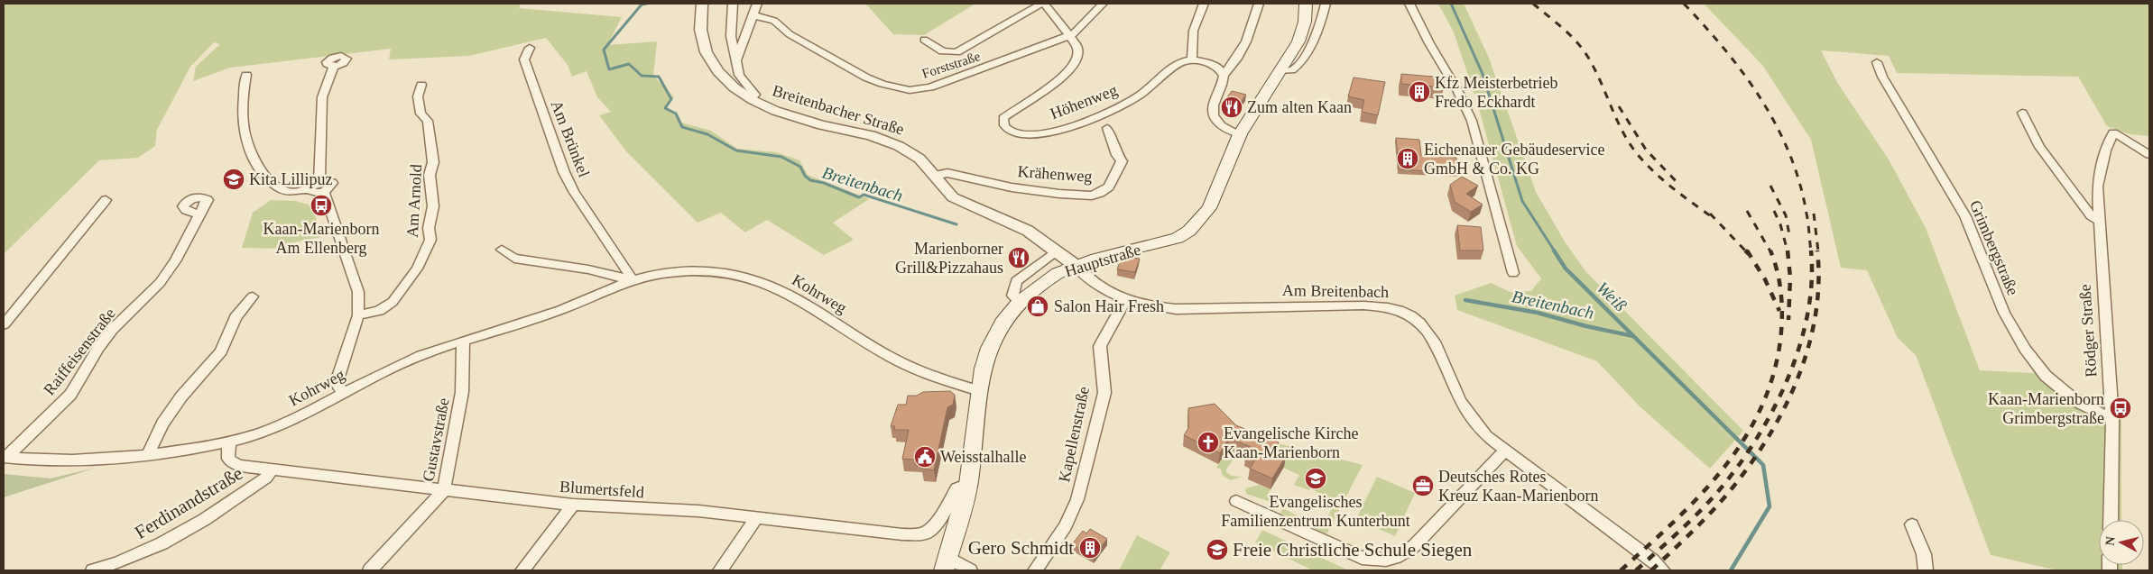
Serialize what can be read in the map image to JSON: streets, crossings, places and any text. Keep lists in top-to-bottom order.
{
  "streets": {
    "main road": ["Hauptstraße"],
    "street": [
      "Forststraße",
      "Höhenweg",
      "Breitenbacher Straße",
      "Am Brünkel",
      "Krähenweg",
      "Am Arnold",
      "Grimbergstraße",
      "Am Breitenbach",
      "Kohrweg",
      "Rödger Straße",
      "Raiffeisenstraße",
      "Kapellenstraße",
      "Gustavstraße",
      "Blumertsfeld",
      "Ferdinandstraße"
    ]
  },
  "crossings": [
    ["Forststraße", "Höhenweg"],
    ["Breitenbacher Straße", "Krähenweg"],
    ["Breitenbacher Straße", "Hauptstraße"],
    ["Breitenbacher Straße", "Am Breitenbach"],
    ["Am Brünkel", "Kohrweg"],
    ["Grimbergstraße", "Rödger Straße"],
    ["Hauptstraße", "Am Breitenbach"],
    ["Hauptstraße", "Kohrweg"],
    ["Hauptstraße", "Blumertsfeld"],
    ["Am Breitenbach", "Kapellenstraße"],
    ["Kohrweg", "Raiffeisenstraße"],
    ["Kohrweg", "Gustavstraße"],
    ["Kohrweg", "Blumertsfeld"],
    ["Gustavstraße", "Blumertsfeld"],
    ["Blumertsfeld", "Ferdinandstraße"]
  ],
  "water": ["Breitenbach", "Weiß"],
  "places": {
    "building": ["Kfz Meisterbetrieb Fredo Eckhardt", "Eichenauer Gebäudeservice GmbH & Co. KG", "Gero Schmidt"],
    "restaurant": ["Zum alten Kaan", "Marienborner Grill&Pizzahaus"],
    "school or university": ["Kita Lillipuz", "Evangelisches Familienzentrum Kunterbunt", "Freie Christliche Schule Siegen"],
    "bus stop": ["Kaan-Marienborn Am Ellenberg", "Kaan-Marienborn Grimbergstraße"],
    "shop": ["Salon Hair Fresh"],
    "church": ["Evangelische Kirche Kaan-Marienborn"],
    "public building": ["Weisstalhalle"],
    "office": ["Deutsches Rotes Kreuz Kaan-Marienborn"]
  },
  "north": "left"
}
